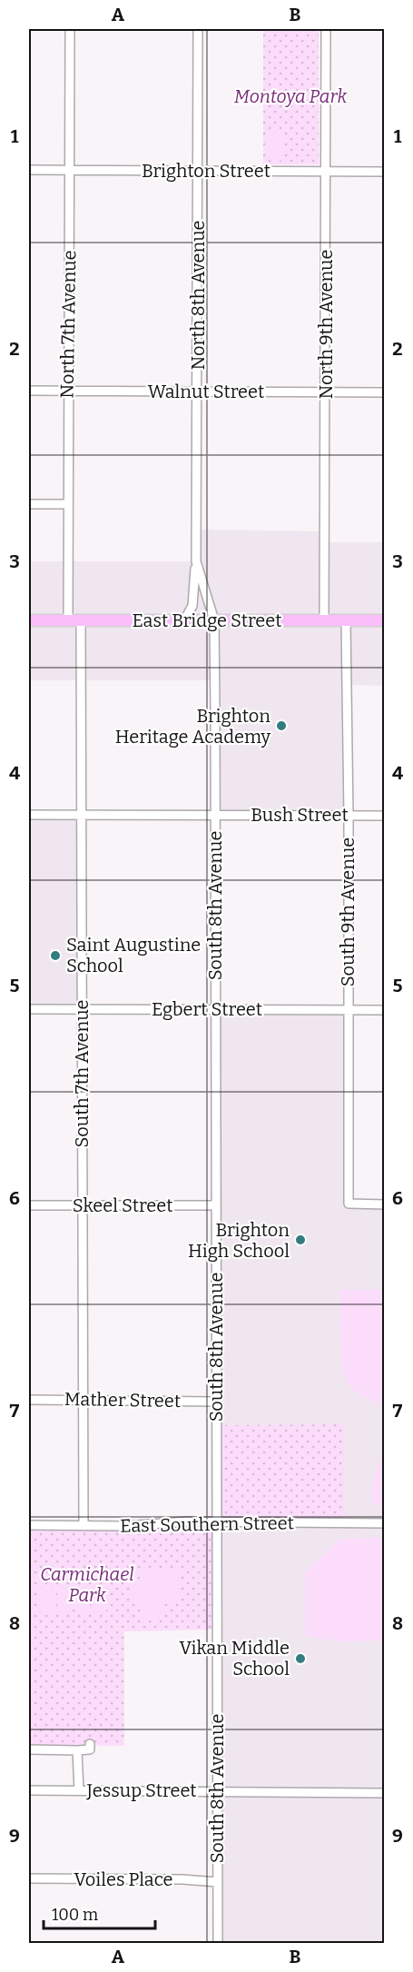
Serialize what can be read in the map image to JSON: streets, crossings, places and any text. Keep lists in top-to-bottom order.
{
  "streets": {
    "main road": ["East Bridge Street"],
    "street": [
      "Brighton Street",
      "North 8th Avenue",
      "North 7th Avenue",
      "North 9th Avenue",
      "Walnut Street",
      "Bush Street",
      "South 8th Avenue",
      "South 9th Avenue",
      "Egbert Street",
      "South 7th Avenue",
      "Skeel Street",
      "Mather Street",
      "East Southern Street",
      "Jessup Street",
      "Voiles Place"
    ]
  },
  "crossings": [
    ["Brighton Street", "North 8th Avenue"],
    ["Brighton Street", "North 7th Avenue"],
    ["Brighton Street", "North 9th Avenue"],
    ["North 8th Avenue", "Walnut Street"],
    ["North 8th Avenue", "East Bridge Street"],
    ["North 8th Avenue", "South 8th Avenue"],
    ["North 7th Avenue", "Walnut Street"],
    ["North 7th Avenue", "East Bridge Street"],
    ["North 9th Avenue", "Walnut Street"],
    ["North 9th Avenue", "East Bridge Street"],
    ["East Bridge Street", "South 8th Avenue"],
    ["East Bridge Street", "South 9th Avenue"],
    ["East Bridge Street", "South 7th Avenue"],
    ["Bush Street", "South 8th Avenue"],
    ["Bush Street", "South 9th Avenue"],
    ["Bush Street", "South 7th Avenue"],
    ["South 8th Avenue", "Egbert Street"],
    ["South 8th Avenue", "Skeel Street"],
    ["South 8th Avenue", "Mather Street"],
    ["South 8th Avenue", "East Southern Street"],
    ["South 8th Avenue", "Jessup Street"],
    ["South 8th Avenue", "Voiles Place"],
    ["South 9th Avenue", "Egbert Street"],
    ["Egbert Street", "South 7th Avenue"],
    ["South 7th Avenue", "Skeel Street"],
    ["South 7th Avenue", "Mather Street"],
    ["South 7th Avenue", "East Southern Street"]
  ],
  "parks": ["Montoya Park", "Carmichael Park"],
  "places": [
    "Brighton Heritage Academy",
    "Saint Augustine School",
    "Brighton High School",
    "Vikan Middle School"
  ],
  "scale_bar": "100 m",
  "grid": {
    "columns": ["A", "B"],
    "rows": [
      "1",
      "2",
      "3",
      "4",
      "5",
      "6",
      "7",
      "8",
      "9"
    ]
  }
}
